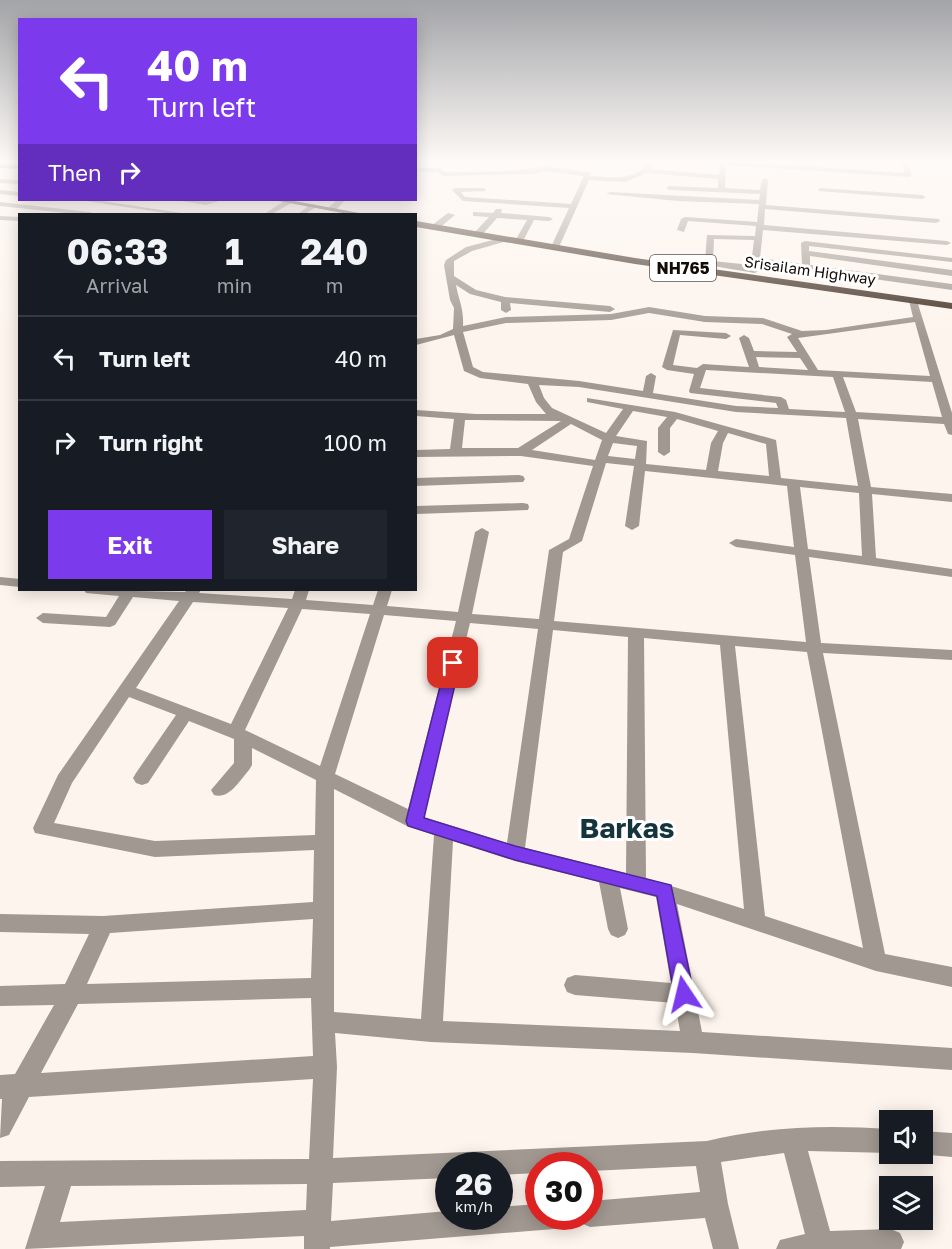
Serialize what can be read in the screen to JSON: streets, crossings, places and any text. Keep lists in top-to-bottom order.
{
  "streets": {
    "highway": ["NH765", "Srisailam Highway"]
  },
  "districts": ["Barkas"],
  "page": {
    "turn": ["40 m", "Turn left"],
    "then": "Then",
    "eta": [
      "06:33",
      "Arrival",
      "1",
      "min",
      "240",
      "m"
    ],
    "list": [
      {
        "name": "Turn left",
        "value": "40 m"
      },
      {
        "name": "Turn right",
        "value": "100 m"
      }
    ],
    "buttons": ["Exit", "Share"],
    "speed": "26 km/h",
    "limit": "30"
  }
}
